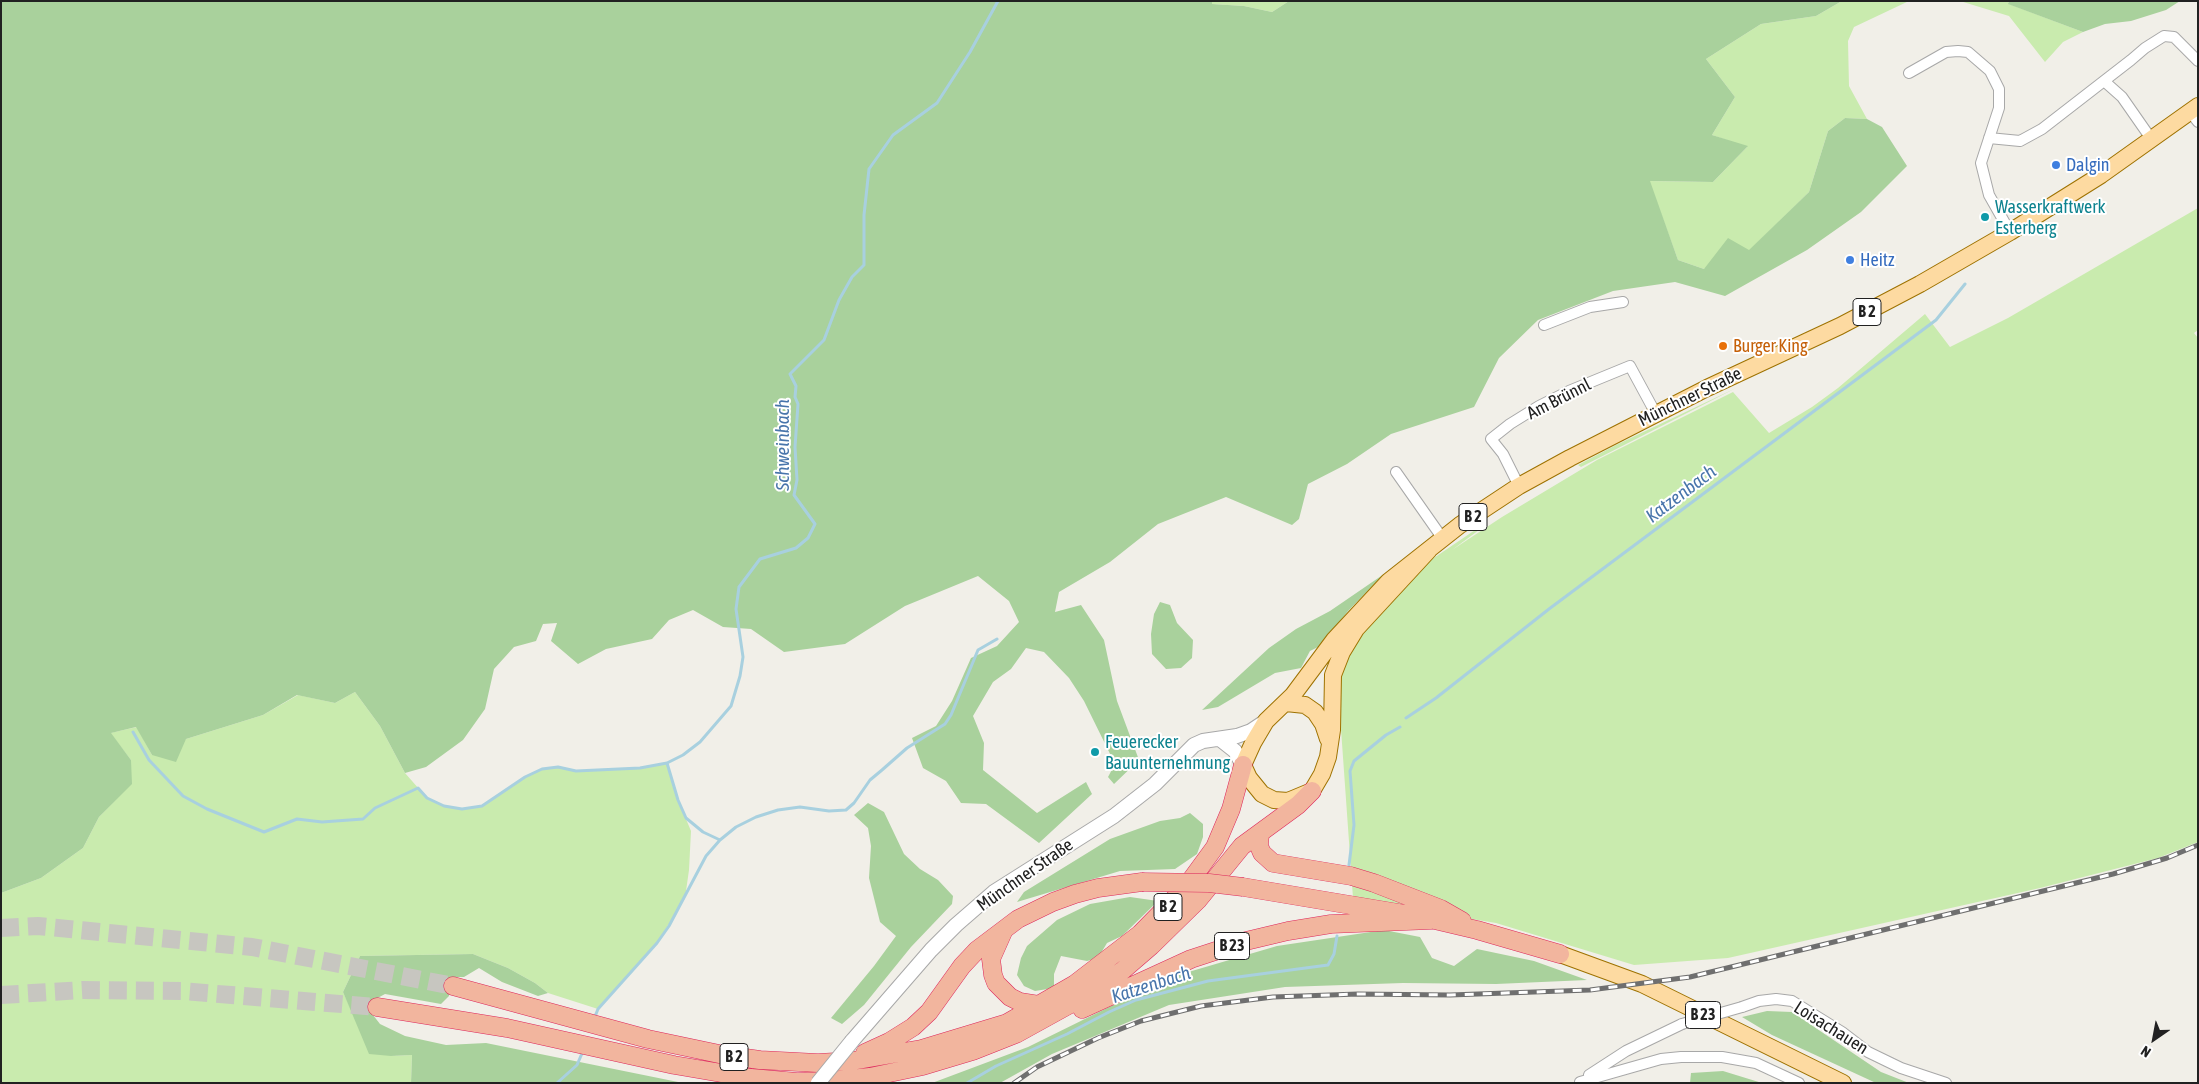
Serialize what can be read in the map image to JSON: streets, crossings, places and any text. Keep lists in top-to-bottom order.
{
  "streets": {
    "highway": ["B 2", "B 23"],
    "main road": ["Münchner Straße"],
    "street": ["Am Brünnl", "Loisachauen"]
  },
  "crossings": [
    ["B 2", "Münchner Straße"],
    ["B 2", "B 23"],
    ["Münchner Straße", "Am Brünnl"]
  ],
  "water": ["Schweinbach", "Katzenbach"],
  "places": [
    "Dalgin",
    "Wasserkraftwerk Esterberg",
    "Heitz",
    "Burger King",
    "Feuerecker Bauunternehmung"
  ],
  "north": "bottom left"
}
